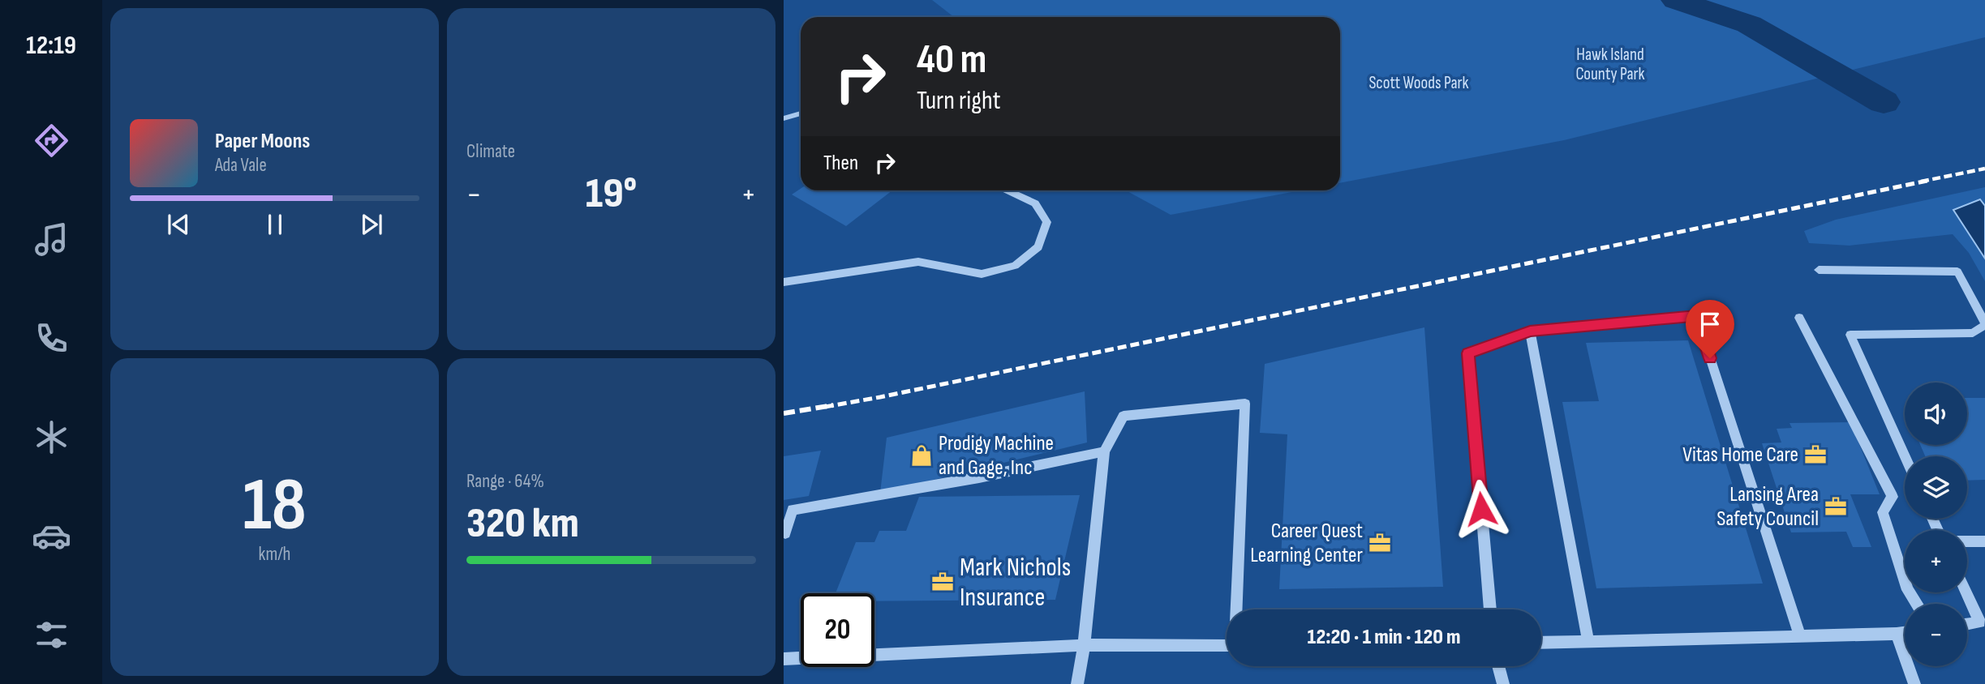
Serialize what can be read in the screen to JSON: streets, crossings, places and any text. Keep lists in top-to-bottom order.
{
  "parks": ["Hawk Island County Park", "Scott Woods Park"],
  "places": {
    "office": [
      "Vitas Home Care",
      "Lansing Area Safety Council",
      "Career Quest Learning Center",
      "Mark Nichols Insurance"
    ],
    "shop": ["Prodigy Machine and Gage, Inc"]
  },
  "page": {
    "tabs": "12:19",
    "tile": [
      "Climate",
      ["18", "km/h"],
      ["Range · 64%", "320 km"]
    ],
    "turn": ["40 m", "Turn right"],
    "song": ["Paper Moons", "Ada Vale"],
    "then": "Then",
    "heat": ["−", "19°", "+"],
    "map_buttons": ["+", "−"],
    "limit": "20",
    "trip": "12:20 · 1 min · 120 m"
  }
}
